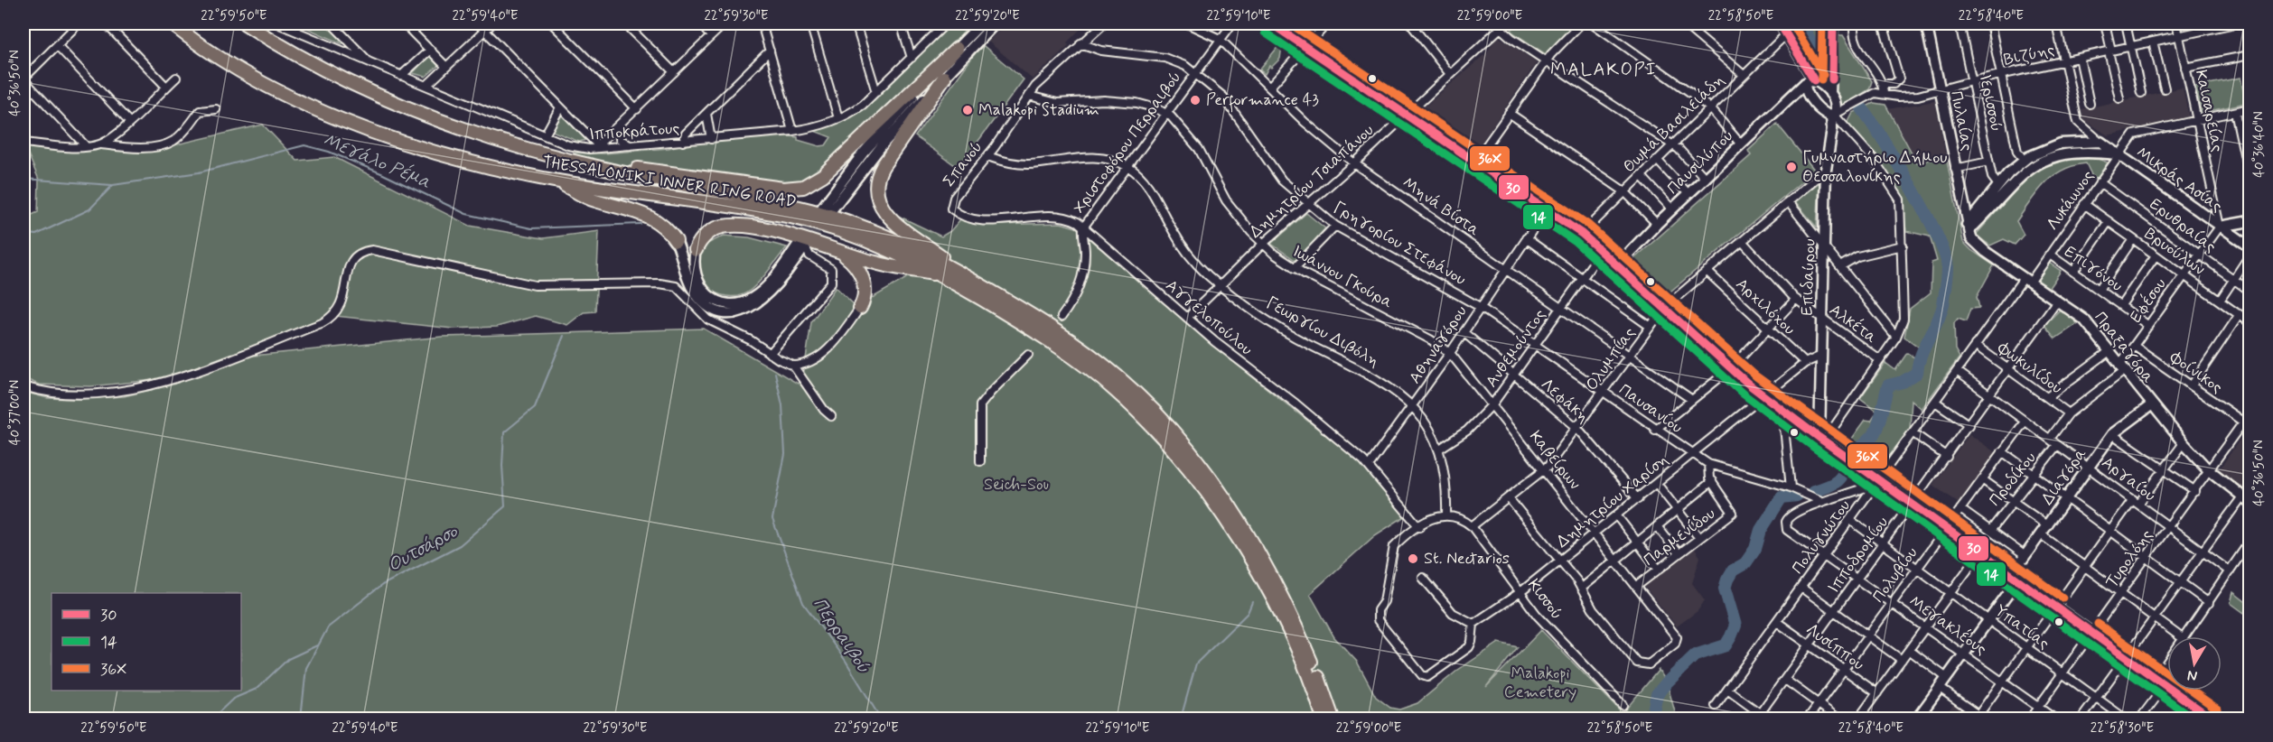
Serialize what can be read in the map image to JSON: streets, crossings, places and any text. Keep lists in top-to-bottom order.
{
  "streets": {
    "highway": ["THESSALONIKI INNER RING ROAD"],
    "main road": [
      "Πυλαίας",
      "Παυσιλύπου",
      "Μικράς Ασίας",
      "Επιδαύρου",
      "Πραξαγόρα",
      "Διαγόρα"
    ],
    "street": [
      "Βιζύης",
      "Ιερισσού",
      "Καισαρείας",
      "Θωμά Βασιλειάδη",
      "Ιπποκράτους",
      "Χριστοφόρου Περραιβού",
      "Σπανού",
      "Δημητρίου Τσιαπάνου",
      "Λυκάωνος",
      "Μηνά Βίστα",
      "Ερυθραίας",
      "Γρηγορίου Στεφάνου",
      "Βρυούλων",
      "Επιγόνου",
      "Ιωάννου Γκούρα",
      "Εφέσου",
      "Αρχιλόχου",
      "Αγγελοπούλου",
      "Αλκέτα",
      "Γεωργίου Διβόλη",
      "Αθηναγόρου",
      "Ανθεμούντος",
      "Ολυμπίας",
      "Φωκυλίδου",
      "Φοίνικος",
      "Λεφάκη",
      "Παυσανίου",
      "Καβείρων",
      "Προδίκου",
      "Αργαίου",
      "Δημητρίου Χαρίση",
      "Παρμενίδου",
      "Πολυγνώτου",
      "Ιπποδρομίου",
      "Τυρολόης",
      "Πολυβίου",
      "Κισσού",
      "Μεγακλέους",
      "Υπατίας",
      "Λυσίππου"
    ]
  },
  "crossings": [
    ["Βιζύης", "Ιερισσού"],
    ["Βιζύης", "Καισαρείας"],
    ["Βιζύης", "Πυλαίας"],
    ["Βιζύης", "Μικράς Ασίας"],
    ["Βιζύης", "Επιδαύρου"],
    ["Καισαρείας", "Μικράς Ασίας"],
    ["Καισαρείας", "Λυκάωνος"],
    ["Καισαρείας", "Εφέσου"],
    ["Πυλαίας", "Μικράς Ασίας"],
    ["Πυλαίας", "Πραξαγόρα"],
    ["Χριστοφόρου Περραιβού", "Μηνά Βίστα"],
    ["Χριστοφόρου Περραιβού", "Γρηγορίου Στεφάνου"],
    ["Χριστοφόρου Περραιβού", "Ιωάννου Γκούρα"],
    ["Χριστοφόρου Περραιβού", "Αγγελοπούλου"],
    ["Χριστοφόρου Περραιβού", "Γεωργίου Διβόλη"],
    ["Σπανού", "Γρηγορίου Στεφάνου"],
    ["Σπανού", "Ιωάννου Γκούρα"],
    ["Σπανού", "Αγγελοπούλου"],
    ["Σπανού", "Γεωργίου Διβόλη"],
    ["Μικράς Ασίας", "Λυκάωνος"],
    ["Μικράς Ασίας", "Εφέσου"],
    ["Μικράς Ασίας", "Πραξαγόρα"],
    ["Δημητρίου Τσιαπάνου", "Μηνά Βίστα"],
    ["Δημητρίου Τσιαπάνου", "Γρηγορίου Στεφάνου"],
    ["Δημητρίου Τσιαπάνου", "Ιωάννου Γκούρα"],
    ["Δημητρίου Τσιαπάνου", "Αγγελοπούλου"],
    ["Δημητρίου Τσιαπάνου", "Γεωργίου Διβόλη"],
    ["Λυκάωνος", "Ερυθραίας"],
    ["Λυκάωνος", "Βρυούλων"],
    ["Λυκάωνος", "Επιγόνου"],
    ["Λυκάωνος", "Πραξαγόρα"],
    ["Λυκάωνος", "Πολυγνώτου"],
    ["Μηνά Βίστα", "Αθηναγόρου"],
    ["Μηνά Βίστα", "Ανθεμούντος"],
    ["Μηνά Βίστα", "Ολυμπίας"],
    ["Ερυθραίας", "Εφέσου"],
    ["Γρηγορίου Στεφάνου", "Αθηναγόρου"],
    ["Γρηγορίου Στεφάνου", "Παυσανίου"],
    ["Βρυούλων", "Εφέσου"],
    ["Επιγόνου", "Εφέσου"],
    ["Ιωάννου Γκούρα", "Αθηναγόρου"],
    ["Ιωάννου Γκούρα", "Καβείρων"],
    ["Επιδαύρου", "Αλκέτα"],
    ["Επιδαύρου", "Ολυμπίας"],
    ["Επιδαύρου", "Δημητρίου Χαρίση"],
    ["Εφέσου", "Πραξαγόρα"],
    ["Εφέσου", "Φοίνικος"],
    ["Εφέσου", "Προδίκου"],
    ["Αρχιλόχου", "Ολυμπίας"],
    ["Αρχιλόχου", "Δημητρίου Χαρίση"],
    ["Αγγελοπούλου", "Αθηναγόρου"],
    ["Αλκέτα", "Ολυμπίας"],
    ["Γεωργίου Διβόλη", "Αθηναγόρου"],
    ["Γεωργίου Διβόλη", "Ανθεμούντος"],
    ["Γεωργίου Διβόλη", "Κισσού"],
    ["Αθηναγόρου", "Λεφάκη"],
    ["Αθηναγόρου", "Παυσανίου"],
    ["Αθηναγόρου", "Καβείρων"],
    ["Πραξαγόρα", "Διαγόρα"],
    ["Πραξαγόρα", "Προδίκου"],
    ["Πραξαγόρα", "Πολυγνώτου"],
    ["Πραξαγόρα", "Ιπποδρομίου"],
    ["Πραξαγόρα", "Τυρολόης"],
    ["Ανθεμούντος", "Λεφάκη"],
    ["Ανθεμούντος", "Παυσανίου"],
    ["Ανθεμούντος", "Καβείρων"],
    ["Ολυμπίας", "Λεφάκη"],
    ["Ολυμπίας", "Παυσανίου"],
    ["Ολυμπίας", "Καβείρων"],
    ["Ολυμπίας", "Κισσού"],
    ["Φωκυλίδου", "Προδίκου"],
    ["Φωκυλίδου", "Πολυγνώτου"],
    ["Φωκυλίδου", "Ιπποδρομίου"],
    ["Φοίνικος", "Τυρολόης"],
    ["Λεφάκη", "Δημητρίου Χαρίση"],
    ["Παυσανίου", "Δημητρίου Χαρίση"],
    ["Παυσανίου", "Μεγακλέους"],
    ["Καβείρων", "Δημητρίου Χαρίση"],
    ["Καβείρων", "Παρμενίδου"],
    ["Διαγόρα", "Αργαίου"],
    ["Διαγόρα", "Μεγακλέους"],
    ["Διαγόρα", "Υπατίας"],
    ["Προδίκου", "Αργαίου"],
    ["Αργαίου", "Πολυγνώτου"],
    ["Αργαίου", "Ιπποδρομίου"],
    ["Αργαίου", "Τυρολόης"],
    ["Αργαίου", "Πολυβίου"],
    ["Δημητρίου Χαρίση", "Κισσού"],
    ["Πολυγνώτου", "Μεγακλέους"],
    ["Πολυγνώτου", "Υπατίας"],
    ["Πολυγνώτου", "Λυσίππου"],
    ["Ιπποδρομίου", "Μεγακλέους"],
    ["Ιπποδρομίου", "Υπατίας"],
    ["Ιπποδρομίου", "Λυσίππου"],
    ["Τυρολόης", "Μεγακλέους"],
    ["Τυρολόης", "Υπατίας"],
    ["Πολυβίου", "Μεγακλέους"],
    ["Πολυβίου", "Υπατίας"],
    ["Πολυβίου", "Λυσίππου"]
  ],
  "districts": ["MALAKOPI"],
  "water": ["Μεγάλο Ρέμα", "Ουτσάρσο", "Περραιβού"],
  "parks": ["Seich-Sou", "Malakopi Cemetery"],
  "places": [
    "Performance 43",
    "Malakopi Stadium",
    "Γυμναστήριο Δήμου Θεσσαλονίκης",
    "St. Nectarios"
  ],
  "lines": ["transit line 30", "transit line 36Χ", "transit line 14"],
  "legend": ["30", "14", "36Χ"],
  "north": "bottom",
  "coordinates": [
    "22°59'50\"E",
    "22°59'40\"E",
    "22°59'30\"E",
    "22°59'20\"E",
    "22°59'10\"E",
    "22°59'00\"E",
    "22°58'50\"E",
    "22°58'40\"E",
    "40°36'50\"N",
    "40°36'40\"N",
    "40°37'00\"N",
    "22°58'30\"E"
  ]
}
